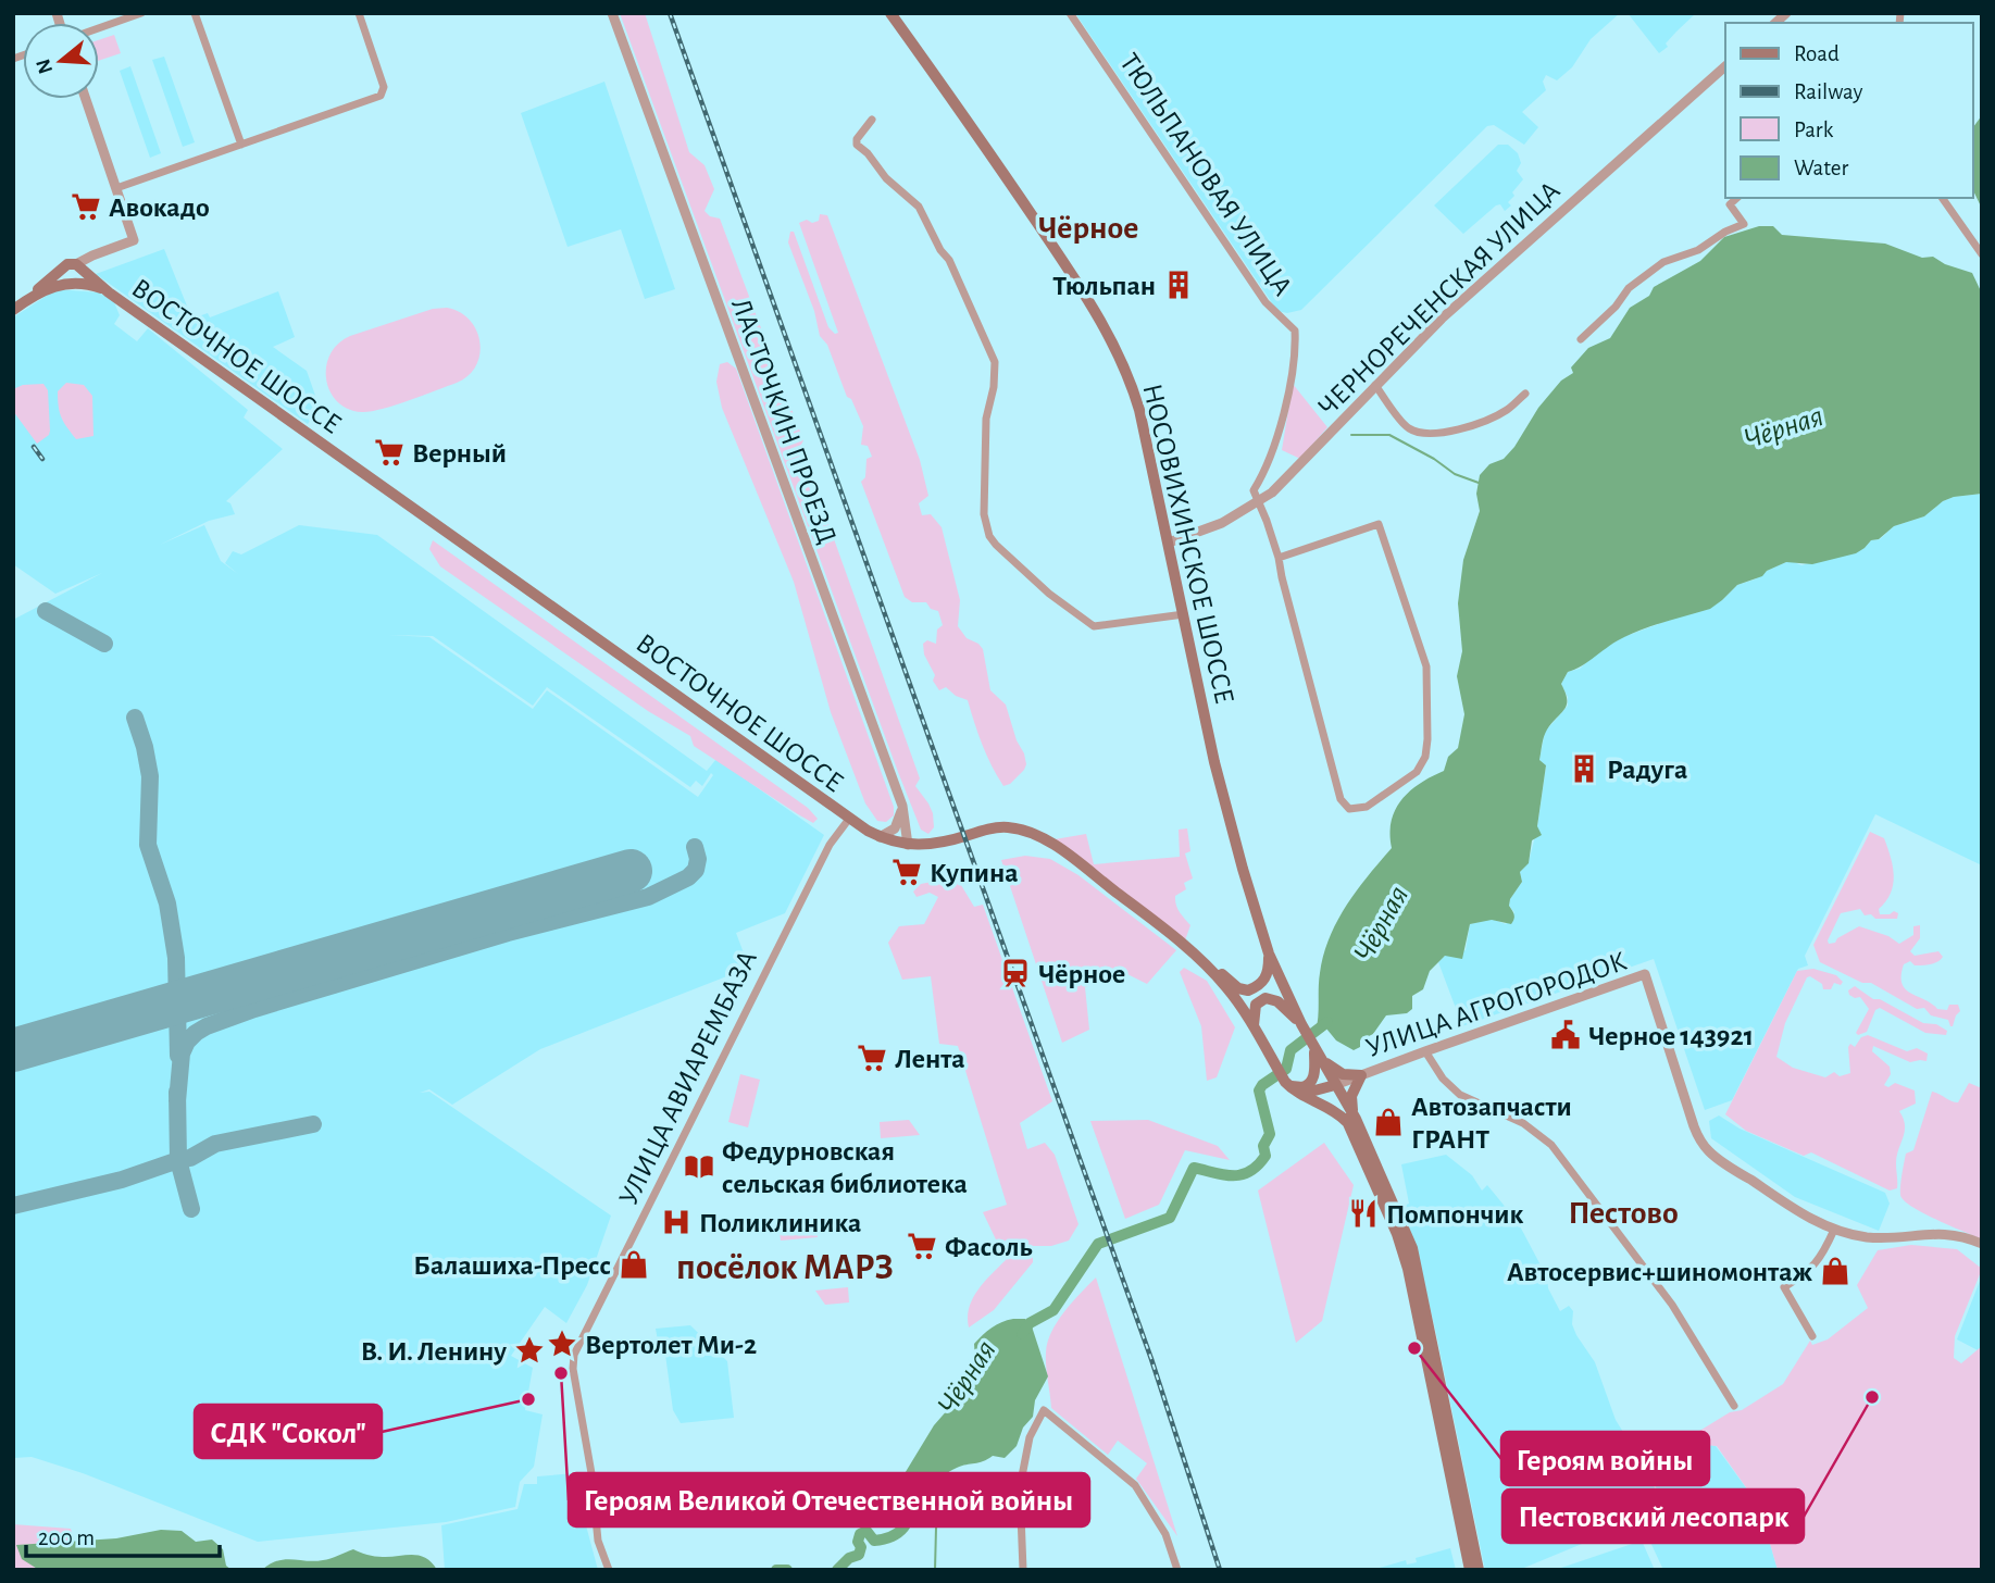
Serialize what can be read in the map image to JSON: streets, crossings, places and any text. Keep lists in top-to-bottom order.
{
  "streets": {
    "main road": ["ВОСТОЧНОЕ ШОССЕ", "НОСОВИХИНСКОЕ ШОССЕ"],
    "street": [
      "ТЮЛЬПАНОВАЯ УЛИЦА",
      "ЧЕРНОРЕЧЕНСКАЯ УЛИЦА",
      "ЛАСТОЧКИН ПРОЕЗД",
      "УЛИЦА АГРОГОРОДОК",
      "УЛИЦА АВИАРЕМБАЗА"
    ]
  },
  "crossings": [
    ["ТЮЛЬПАНОВАЯ УЛИЦА", "ЧЕРНОРЕЧЕНСКАЯ УЛИЦА"],
    ["ЧЕРНОРЕЧЕНСКАЯ УЛИЦА", "НОСОВИХИНСКОЕ ШОССЕ"],
    ["ВОСТОЧНОЕ ШОССЕ", "ЛАСТОЧКИН ПРОЕЗД"],
    ["ВОСТОЧНОЕ ШОССЕ", "НОСОВИХИНСКОЕ ШОССЕ"],
    ["ВОСТОЧНОЕ ШОССЕ", "УЛИЦА АВИАРЕМБАЗА"],
    ["НОСОВИХИНСКОЕ ШОССЕ", "УЛИЦА АГРОГОРОДОК"]
  ],
  "districts": ["Чёрное", "Пестово", "посёлок МАРЗ"],
  "water": ["Чёрная"],
  "places": {
    "supermarket": [
      "Авокадо",
      "Верный",
      "Купина",
      "Лента",
      "Фасоль"
    ],
    "building": ["Тюльпан", "Радуга"],
    "station": ["Чёрное"],
    "public building": ["Черное 143921"],
    "shop": ["Автозапчасти ГРАНТ", "Балашиха-Пресс", "Автосервис+шиномонтаж"],
    "library": ["Федурновская сельская библиотека"],
    "restaurant": ["Помпончик"],
    "hospital": ["Поликлиника"],
    "place": ["Вертолет Ми-2", "В. И. Ленину"],
    "other": [
      "Героям войны",
      "Героям Великой Отечественной войны",
      "Пестовский лесопарк",
      "СДК \"Сокол\""
    ]
  },
  "legend": [
    "Road",
    "Railway",
    "Park",
    "Water"
  ],
  "scale_bar": "200 m",
  "north": "left"
}
